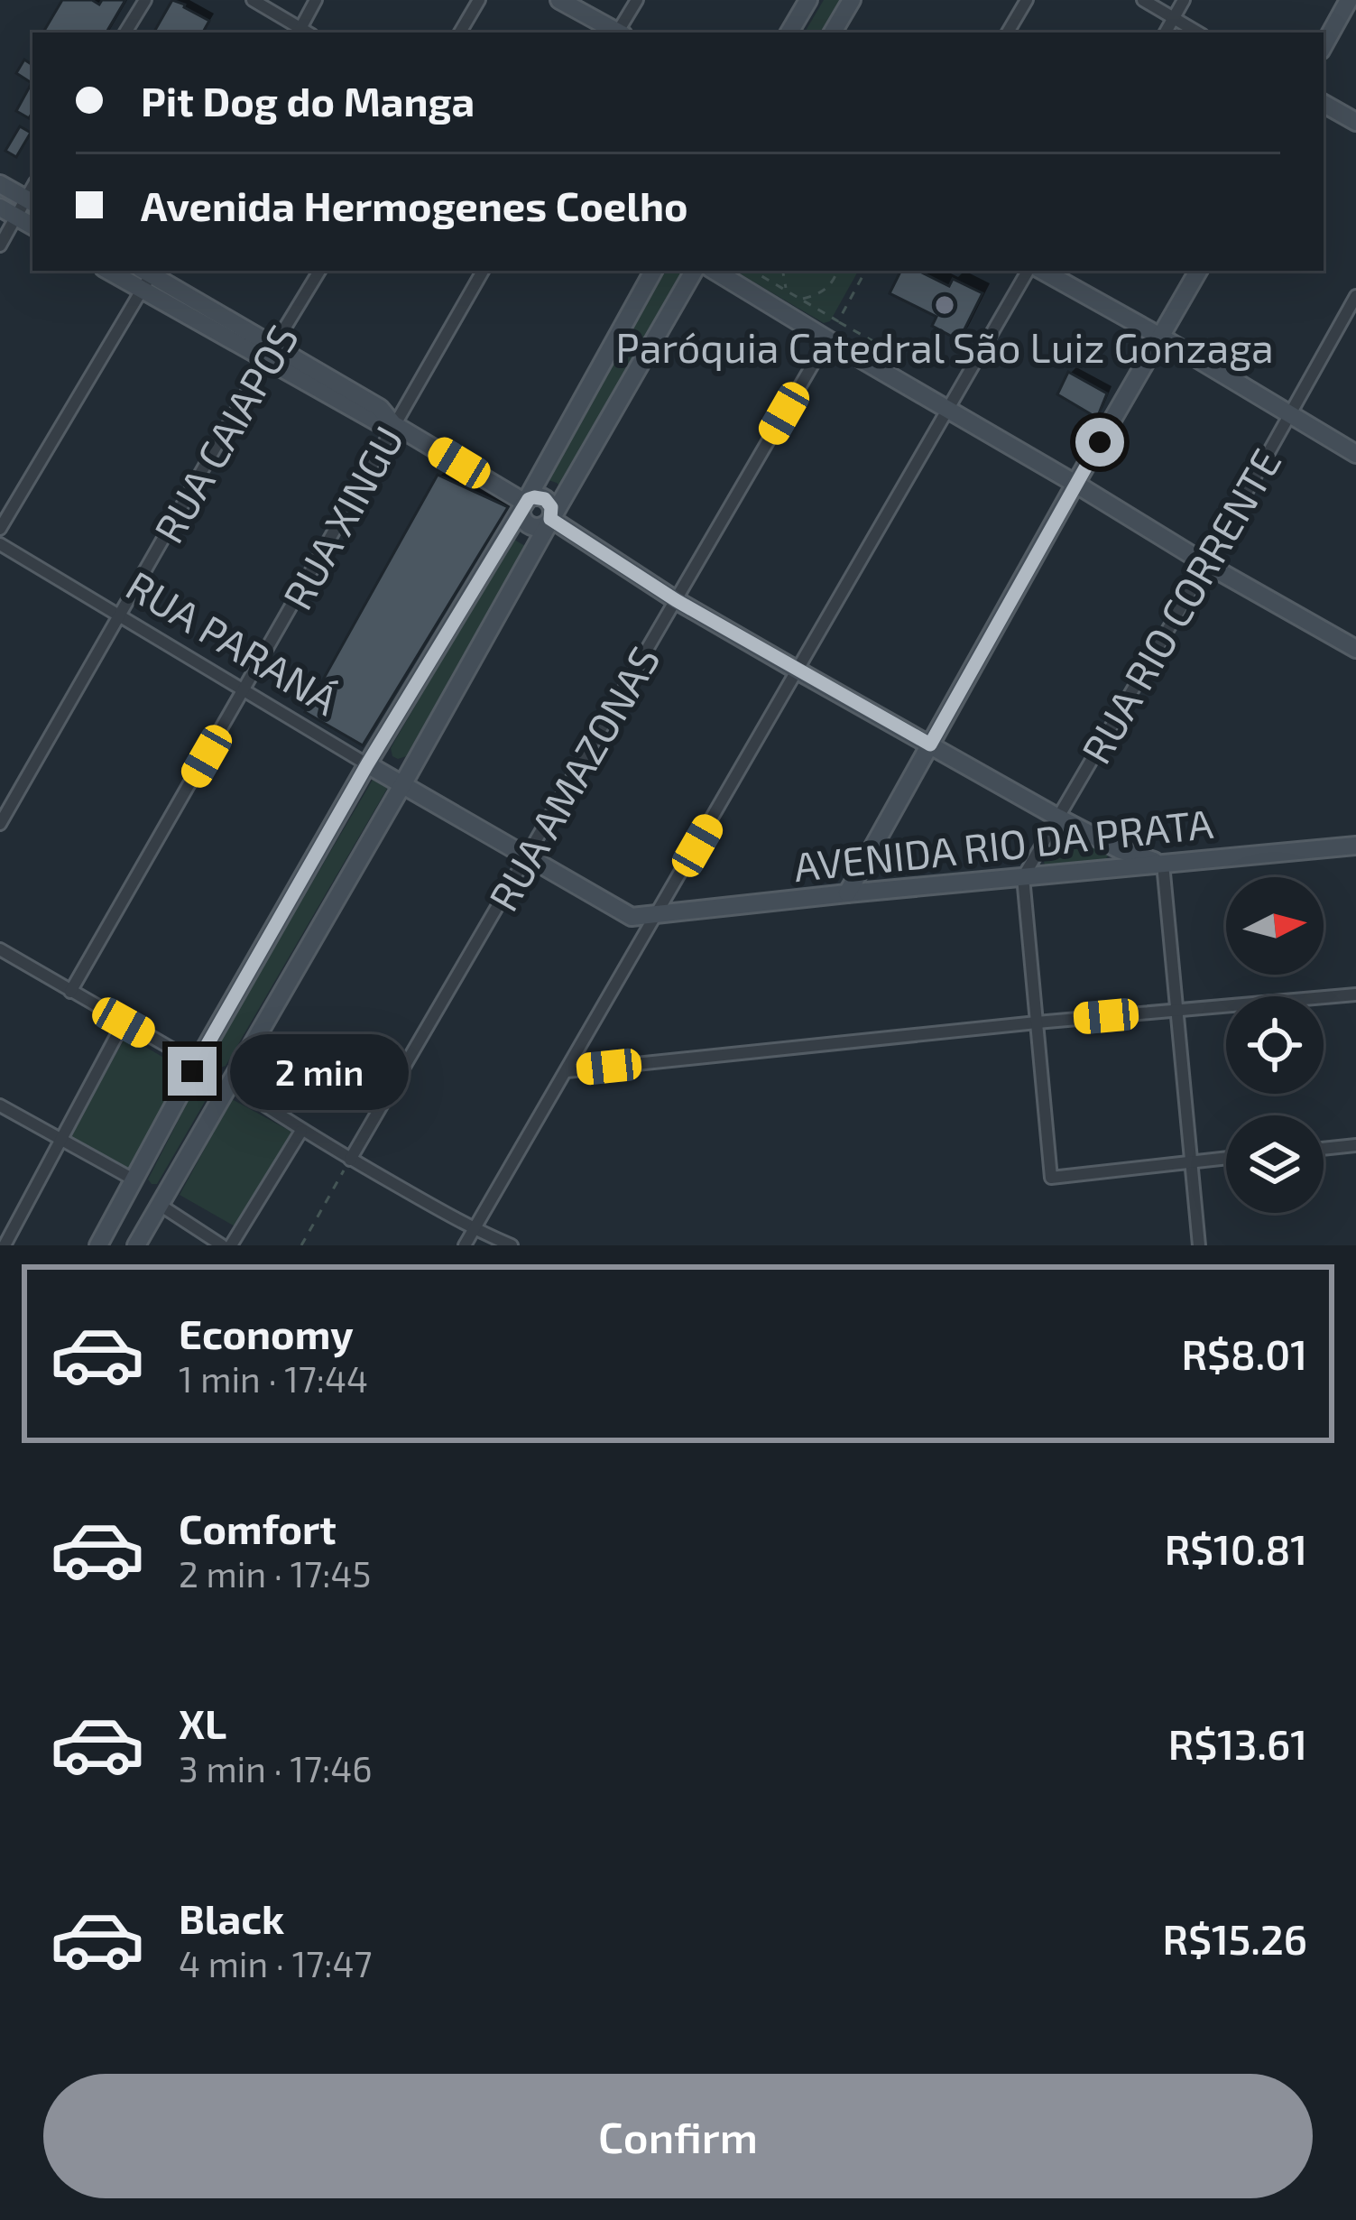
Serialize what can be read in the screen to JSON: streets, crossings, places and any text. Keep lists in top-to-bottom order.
{
  "streets": {
    "main road": ["RUA PARANÁ", "AVENIDA RIO DA PRATA"],
    "street": [
      "RUA CAIAPOS",
      "RUA XINGU",
      "RUA RIO CORRENTE",
      "RUA AMAZONAS"
    ]
  },
  "crossings": [
    ["RUA CAIAPOS", "RUA PARANÁ"],
    ["RUA XINGU", "RUA PARANÁ"],
    ["RUA RIO CORRENTE", "AVENIDA RIO DA PRATA"],
    ["RUA PARANÁ", "RUA AMAZONAS"],
    ["RUA PARANÁ", "AVENIDA RIO DA PRATA"]
  ],
  "places": ["Paróquia Catedral São Luiz Gonzaga"],
  "north": "right",
  "page": {
    "banner": ["Pit Dog do Manga", "Avenida Hermogenes Coelho"],
    "bubble": "2 min",
    "list": [
      {
        "name": "Economy",
        "note": "1 min · 17:44",
        "value": "R$8.01"
      },
      {
        "name": "Comfort",
        "note": "2 min · 17:45",
        "value": "R$10.81"
      },
      {
        "name": "XL",
        "note": "3 min · 17:46",
        "value": "R$13.61"
      },
      {
        "name": "Black",
        "note": "4 min · 17:47",
        "value": "R$15.26"
      }
    ],
    "buttons": "Confirm"
  }
}
